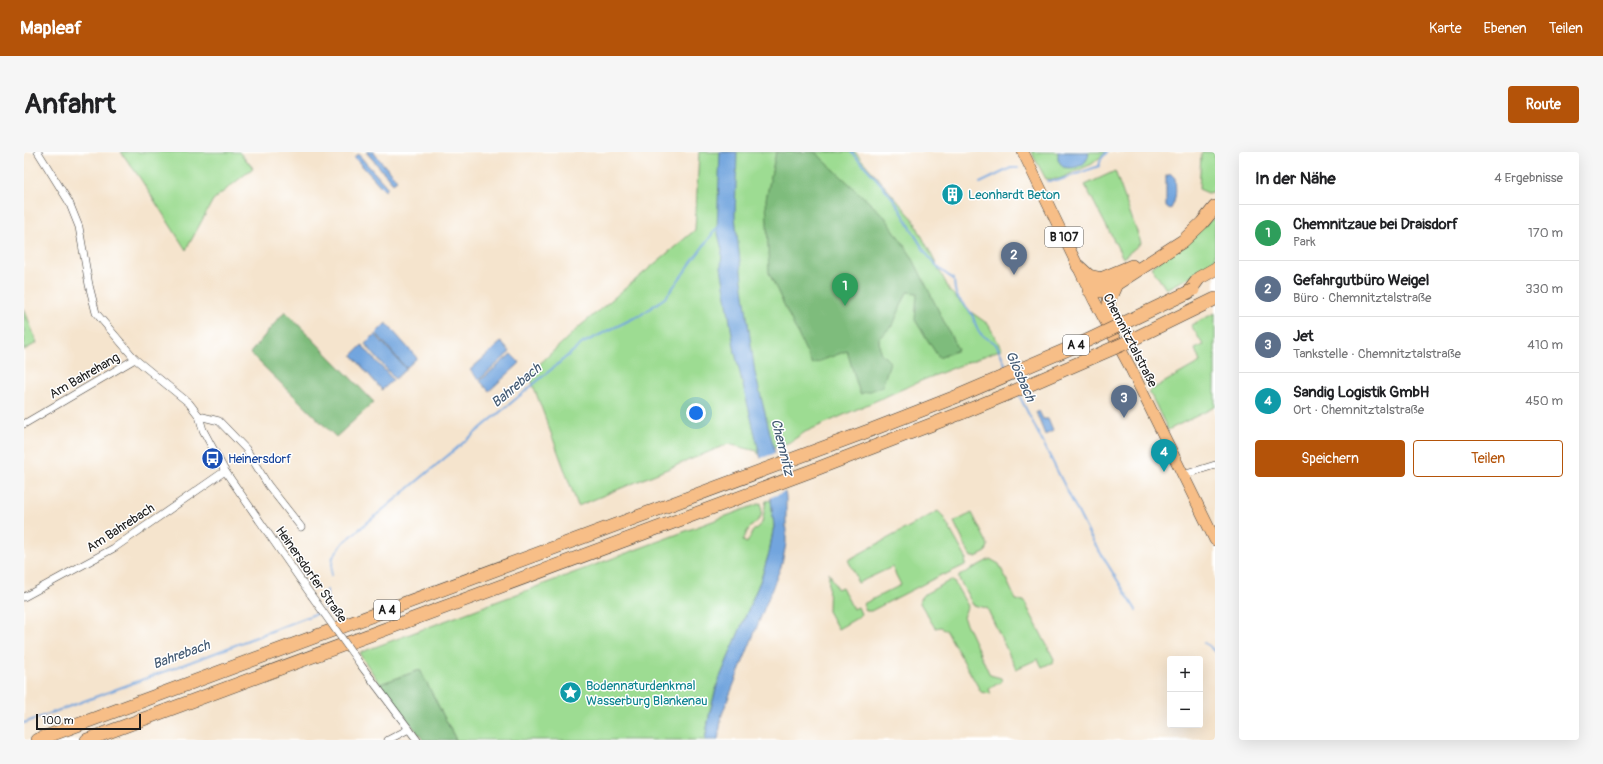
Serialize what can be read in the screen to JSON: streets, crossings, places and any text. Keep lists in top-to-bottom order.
{
  "streets": {
    "highway": ["A 4"],
    "main road": ["B 107", "Chemnitztalstraße"],
    "street": ["Am Bahrehang", "Am Bahrebach", "Heinersdorfer Straße"]
  },
  "crossings": [
    ["Am Bahrehang", "Heinersdorfer Straße"],
    ["Am Bahrebach", "Heinersdorfer Straße"]
  ],
  "water": ["Glösbach", "Bahrebach", "Chemnitz"],
  "places": {
    "building": ["Leonhardt Beton"],
    "bus stop": ["Heinersdorf"],
    "place": ["Bodennaturdenkmal Wasserburg Blankenau"]
  },
  "scale_bar": "100 m",
  "page": {
    "header": "Mapleaf",
    "nav": ["Karte", "Ebenen", "Teilen"],
    "buttons": [
      "Route",
      ["Speichern", "Teilen"]
    ],
    "title": "Anfahrt",
    "heading": ["In der Nähe", "4 Ergebnisse"],
    "list": [
      {
        "mark": "1",
        "name": "Chemnitzaue bei Draisdorf",
        "note": "Park",
        "value": "170 m"
      },
      {
        "mark": "2",
        "name": "Gefahrgutbüro Weigel",
        "note": "Büro · Chemnitztalstraße",
        "value": "330 m"
      },
      {
        "mark": "3",
        "name": "Jet",
        "note": "Tankstelle · Chemnitztalstraße",
        "value": "410 m"
      },
      {
        "mark": "4",
        "name": "Sandig Logistik GmbH",
        "note": "Ort · Chemnitztalstraße",
        "value": "450 m"
      }
    ],
    "pins": [
      "2",
      "1",
      "3",
      "4"
    ],
    "map_buttons": ["+", "−"],
    "scale": "100 m"
  }
}
